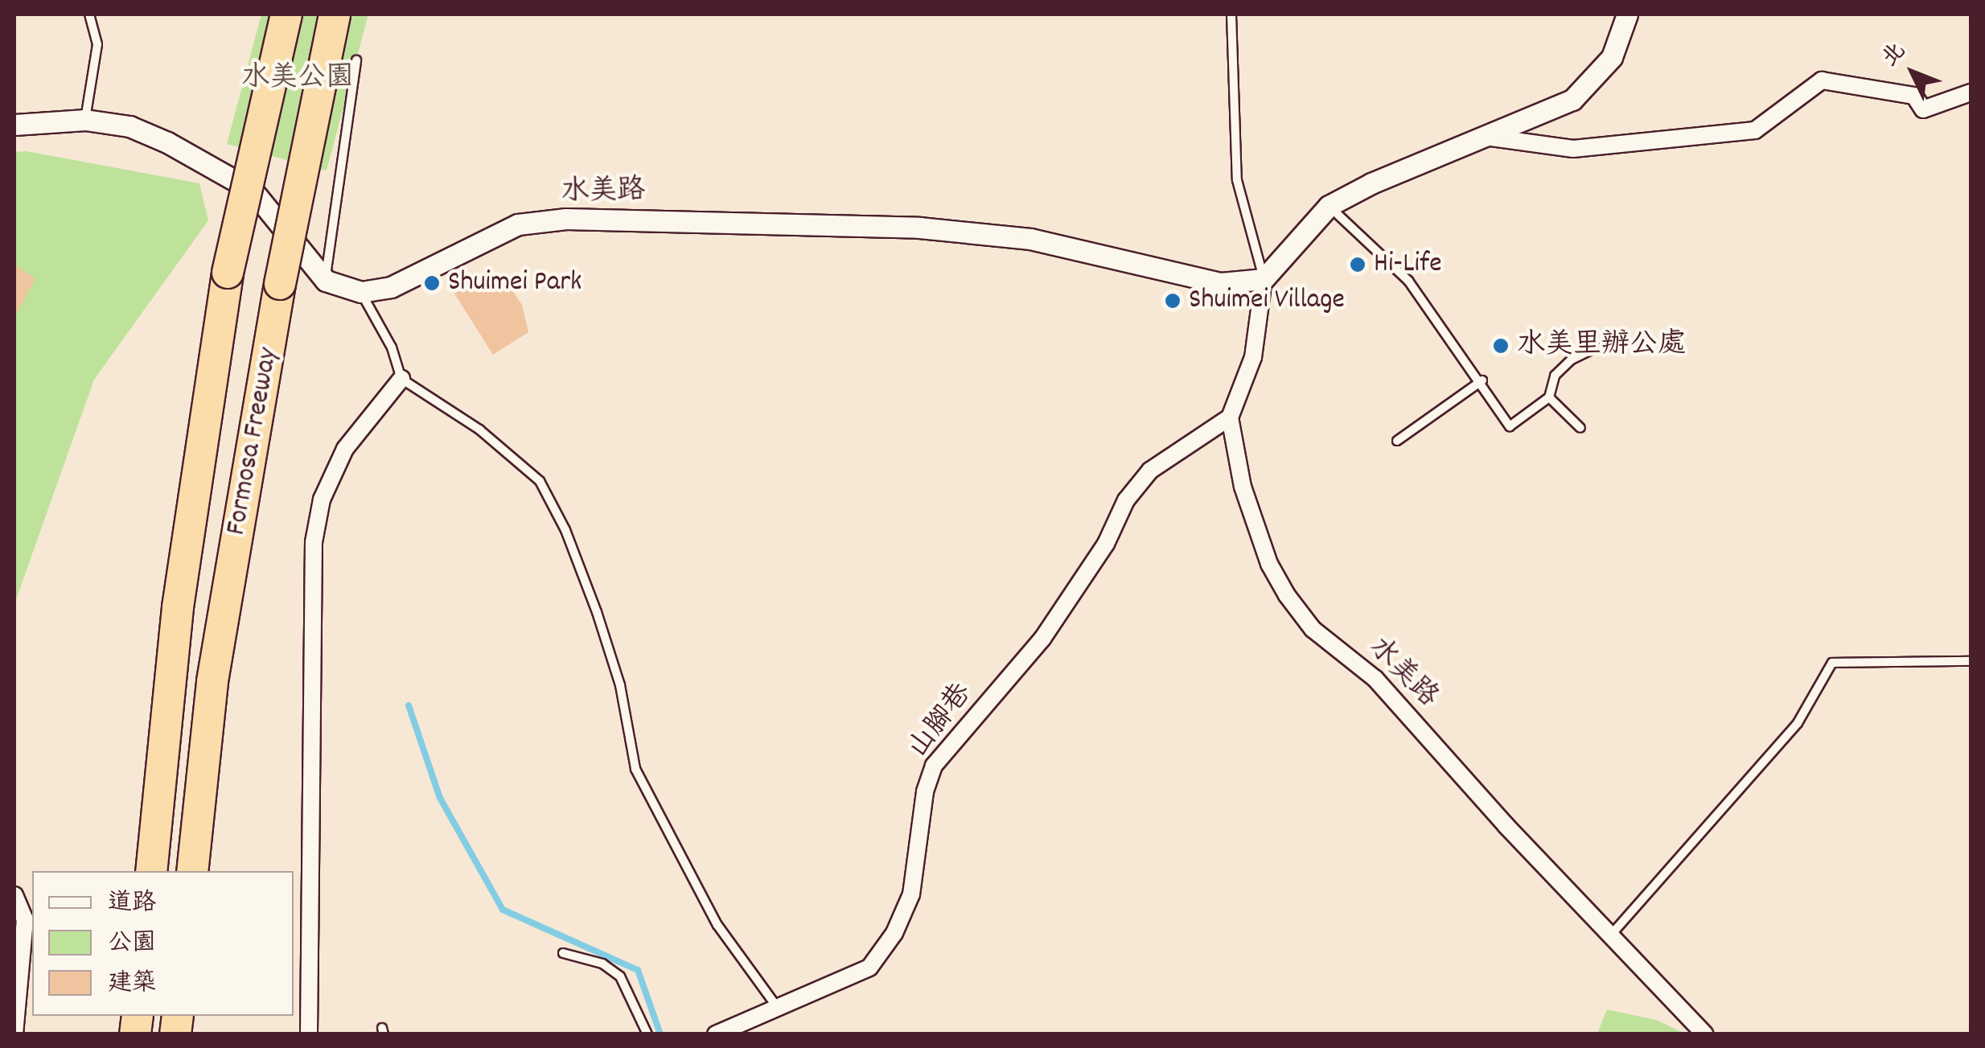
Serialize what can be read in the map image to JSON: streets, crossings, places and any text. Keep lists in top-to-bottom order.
{
  "streets": {
    "highway": ["Formosa Freeway"],
    "street": ["水美路", "山腳巷"]
  },
  "crossings": [
    ["水美路", "山腳巷"]
  ],
  "parks": ["水美公園"],
  "places": [
    "Hi-Life",
    "Shuimei Park",
    "Shuimei Village",
    "水美里辦公處"
  ],
  "legend": ["道路", "公園", "建築"],
  "north": "top left"
}
